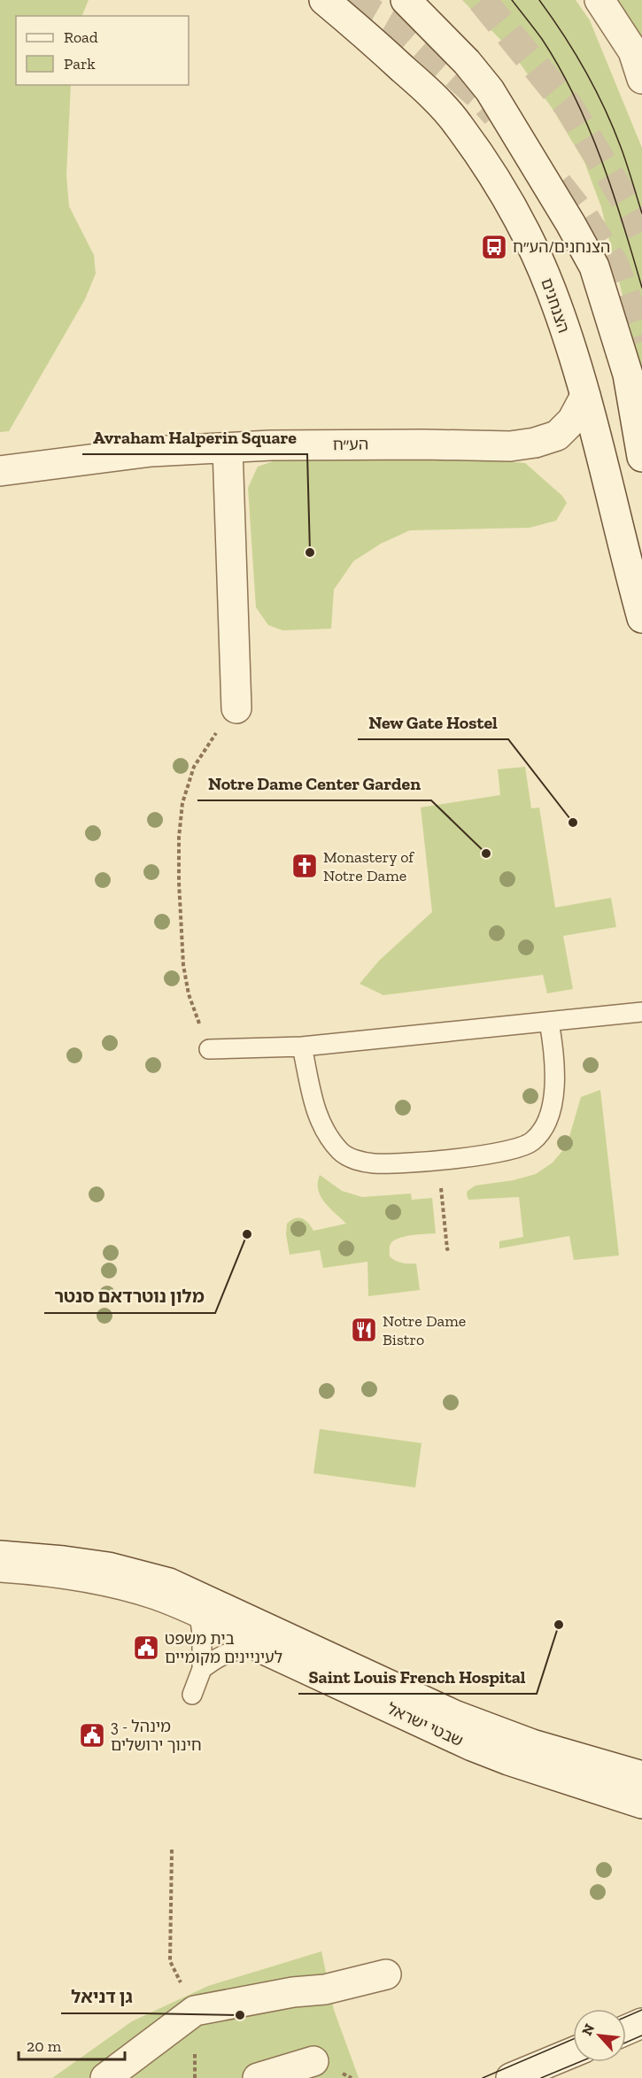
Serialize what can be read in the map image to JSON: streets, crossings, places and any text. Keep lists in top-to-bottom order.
{
  "streets": {
    "street": ["הצנחנים", "הע״ח", "שבטי ישראל"]
  },
  "crossings": [
    ["הצנחנים", "הע״ח"]
  ],
  "places": {
    "bus stop": ["הצנחנים/הע״ח"],
    "other": [
      "Avraham Halperin Square",
      "New Gate Hostel",
      "Notre Dame Center Garden",
      "מלון נוטרדאם סנטר",
      "Saint Louis French Hospital",
      "גן דניאל"
    ],
    "church": ["Monastery of Notre Dame"],
    "restaurant": ["Notre Dame Bistro"],
    "public building": ["בית משפט לעיניינים מקומיים", "3 - מינהל חינוך ירושלים"]
  },
  "legend": ["Road", "Park"],
  "scale_bar": "20 m",
  "north": "top left"
}
